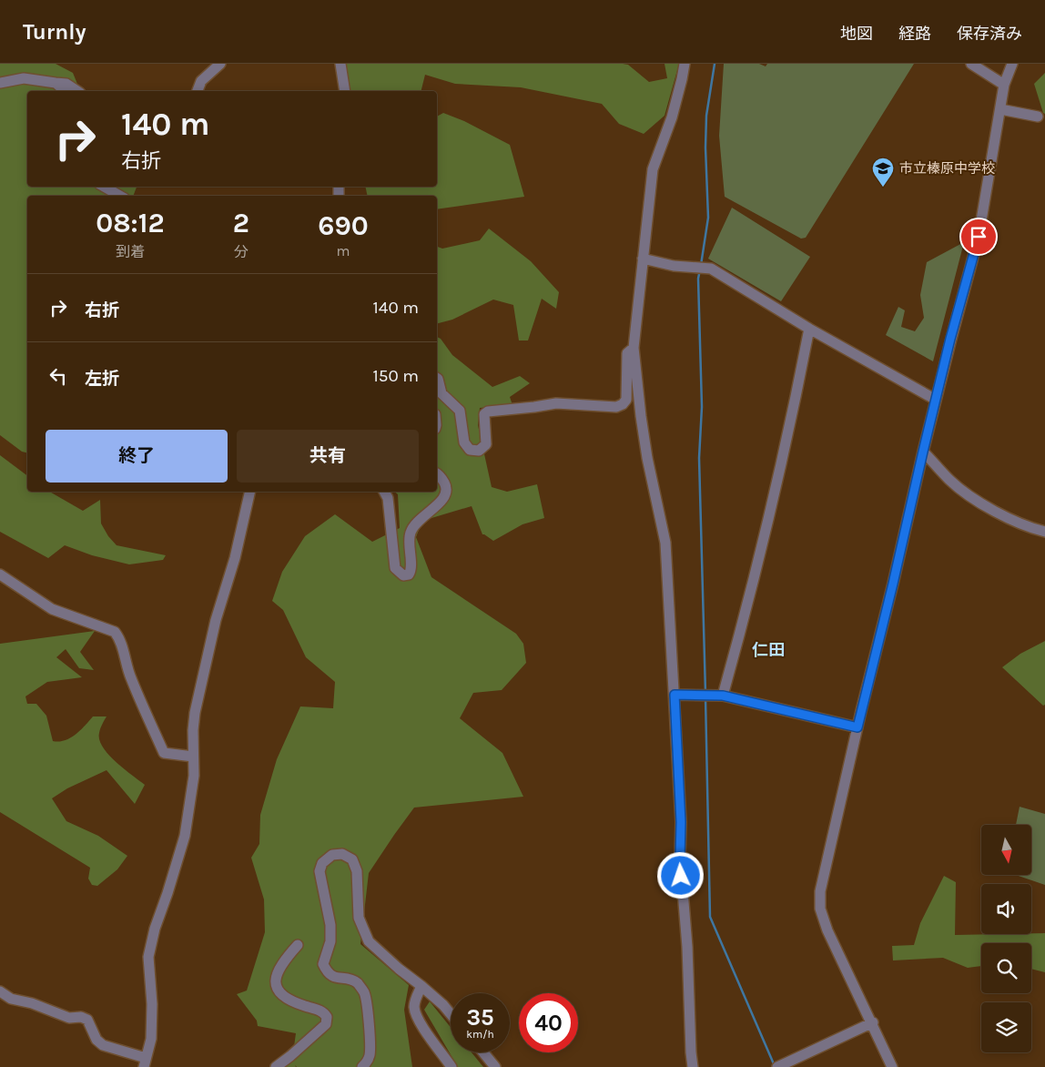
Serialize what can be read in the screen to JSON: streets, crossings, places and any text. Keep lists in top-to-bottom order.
{
  "districts": ["仁田"],
  "places": {
    "school or university": ["市立榛原中学校"]
  },
  "north": "bottom",
  "page": {
    "header": "Turnly",
    "nav": ["地図", "経路", "保存済み"],
    "turn": ["140 m", "右折"],
    "eta": [
      "08:12",
      "到着",
      "2",
      "分",
      "690",
      "m"
    ],
    "list": [
      {
        "name": "右折",
        "value": "140 m"
      },
      {
        "name": "左折",
        "value": "150 m"
      }
    ],
    "buttons": ["終了", "共有"],
    "speed": "35 km/h",
    "limit": "40"
  }
}
